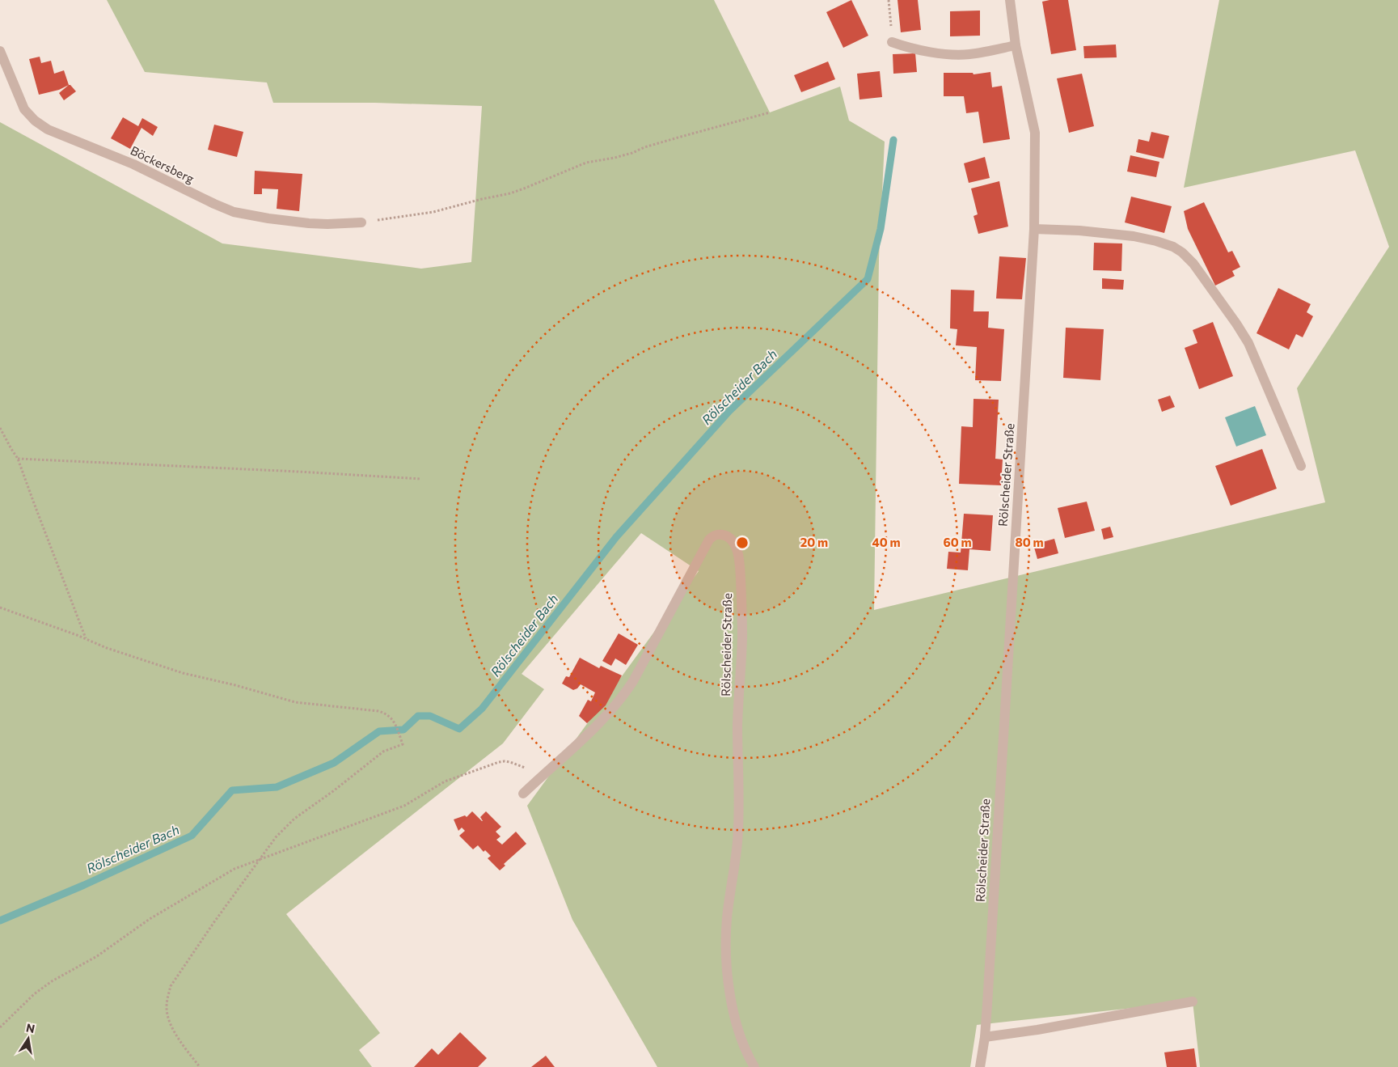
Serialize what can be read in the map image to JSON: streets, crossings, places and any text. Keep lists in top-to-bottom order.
{
  "streets": {
    "street": ["Böckersberg", "Rölscheider Straße"]
  },
  "water": ["Rölscheider Bach"],
  "north": "top",
  "rings": [
    "20 m",
    "40 m",
    "60 m",
    "80 m"
  ]
}
